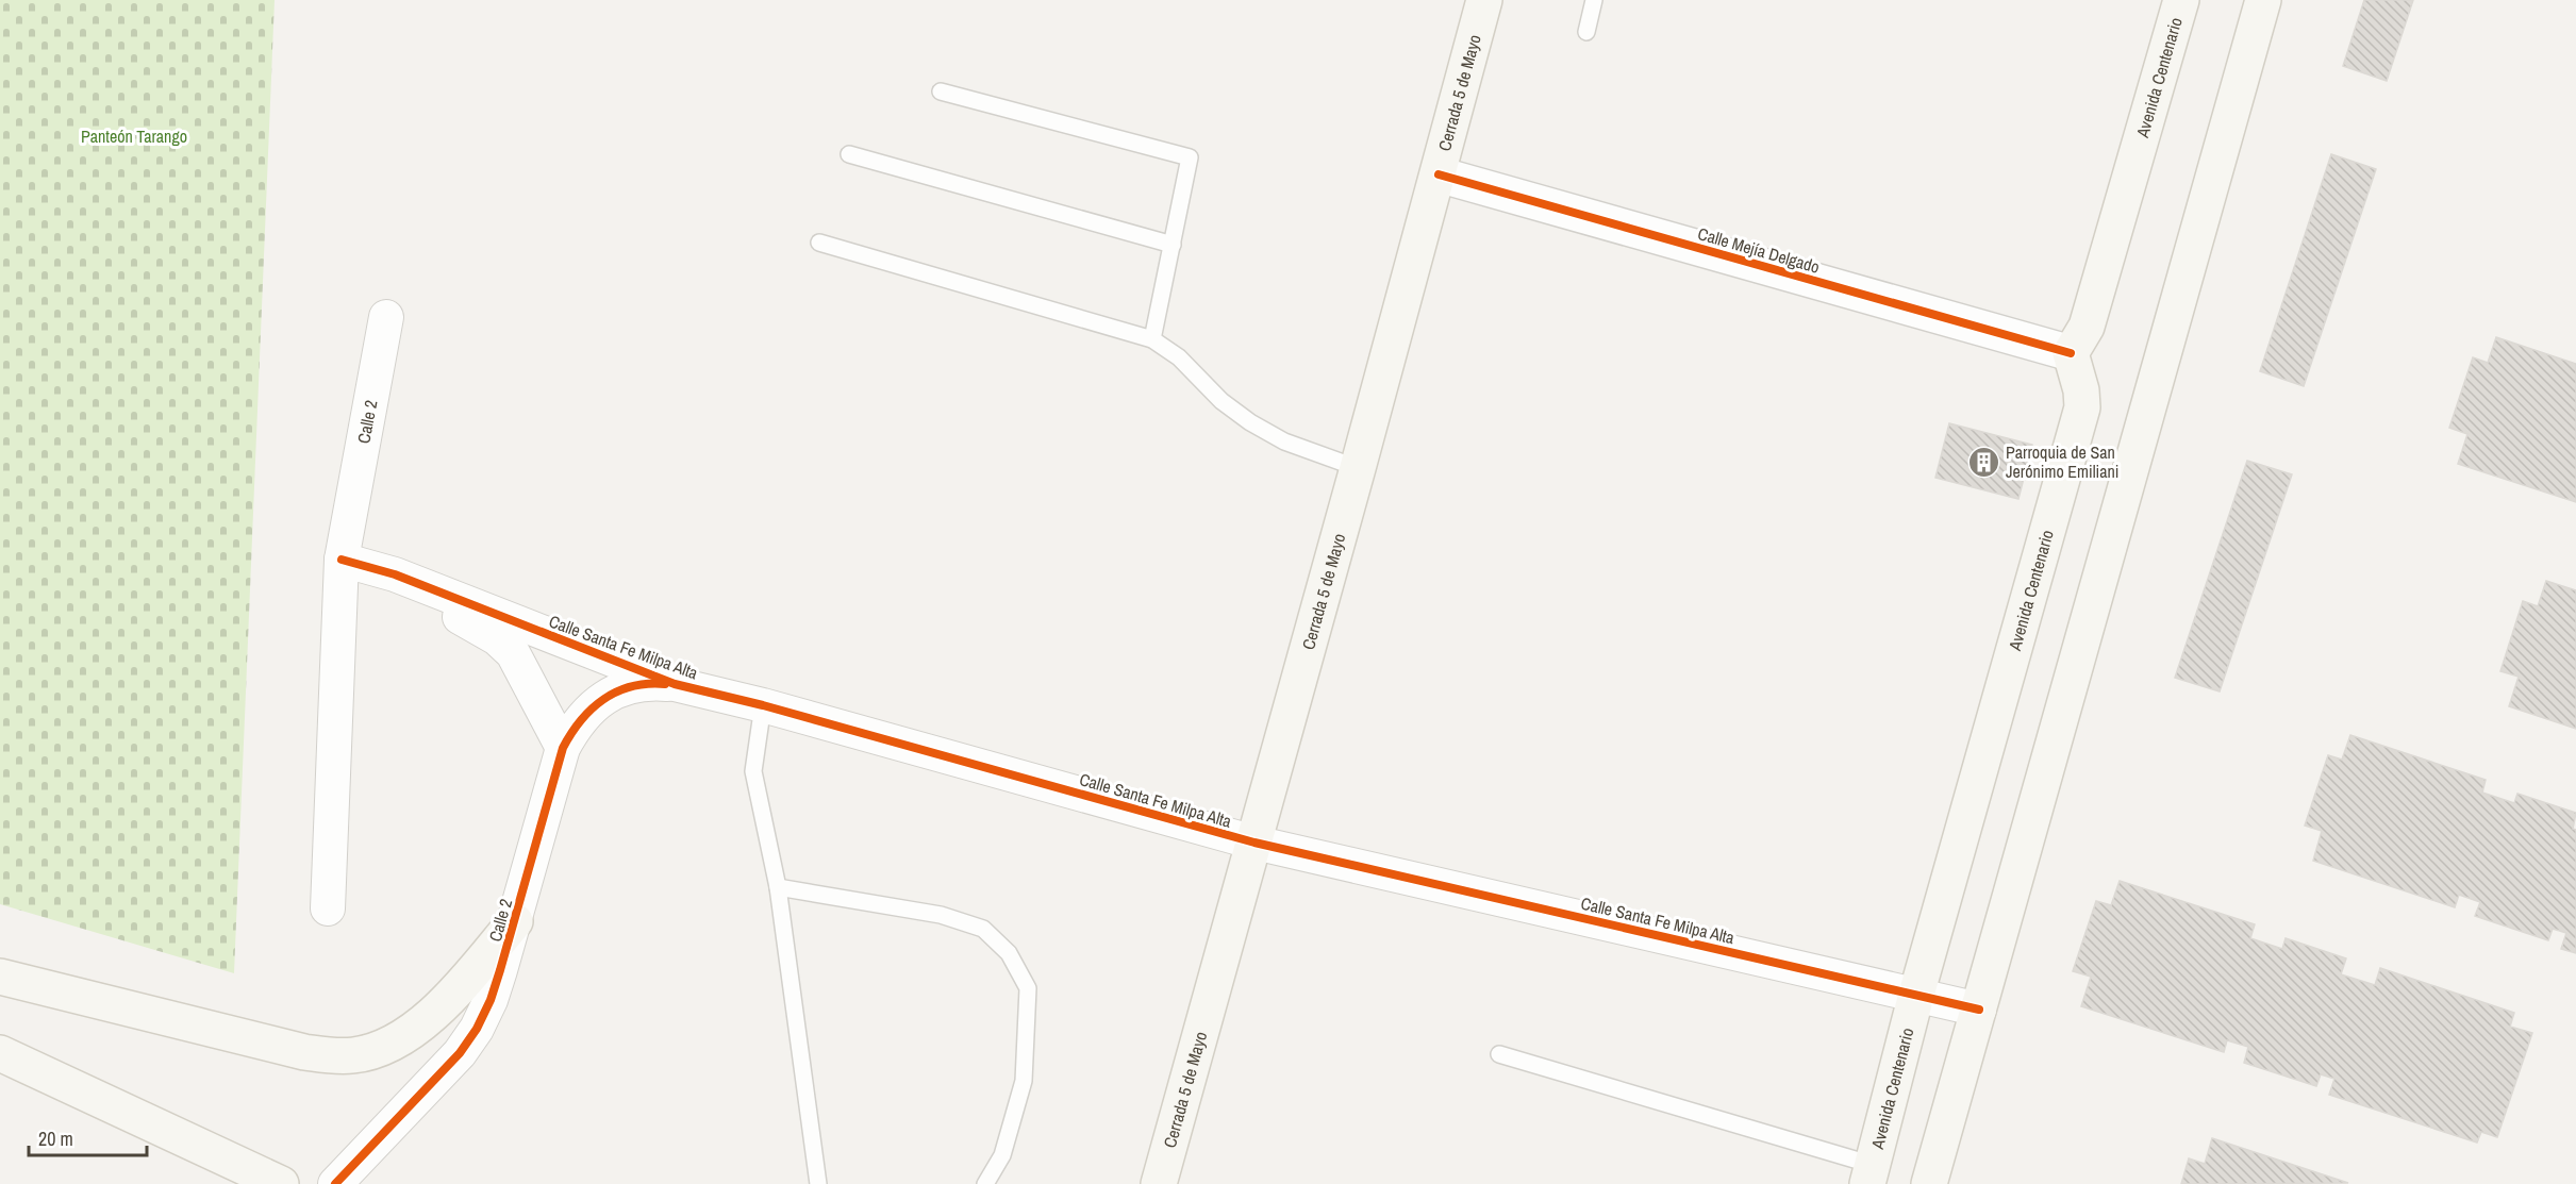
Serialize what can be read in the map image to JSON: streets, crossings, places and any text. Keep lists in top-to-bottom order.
{
  "streets": {
    "main road": ["Avenida Centenario", "Cerrada 5 de Mayo"],
    "street": ["Calle Mejía Delgado", "Calle 2", "Calle Santa Fe Milpa Alta"]
  },
  "crossings": [
    ["Avenida Centenario", "Calle Mejía Delgado"],
    ["Avenida Centenario", "Calle Santa Fe Milpa Alta"],
    ["Cerrada 5 de Mayo", "Calle Mejía Delgado"],
    ["Cerrada 5 de Mayo", "Calle Santa Fe Milpa Alta"],
    ["Calle 2", "Calle Santa Fe Milpa Alta"]
  ],
  "parks": ["Panteón Tarango"],
  "places": {
    "building": ["Parroquia de San Jerónimo Emiliani"]
  },
  "scale_bar": "20 m"
}
